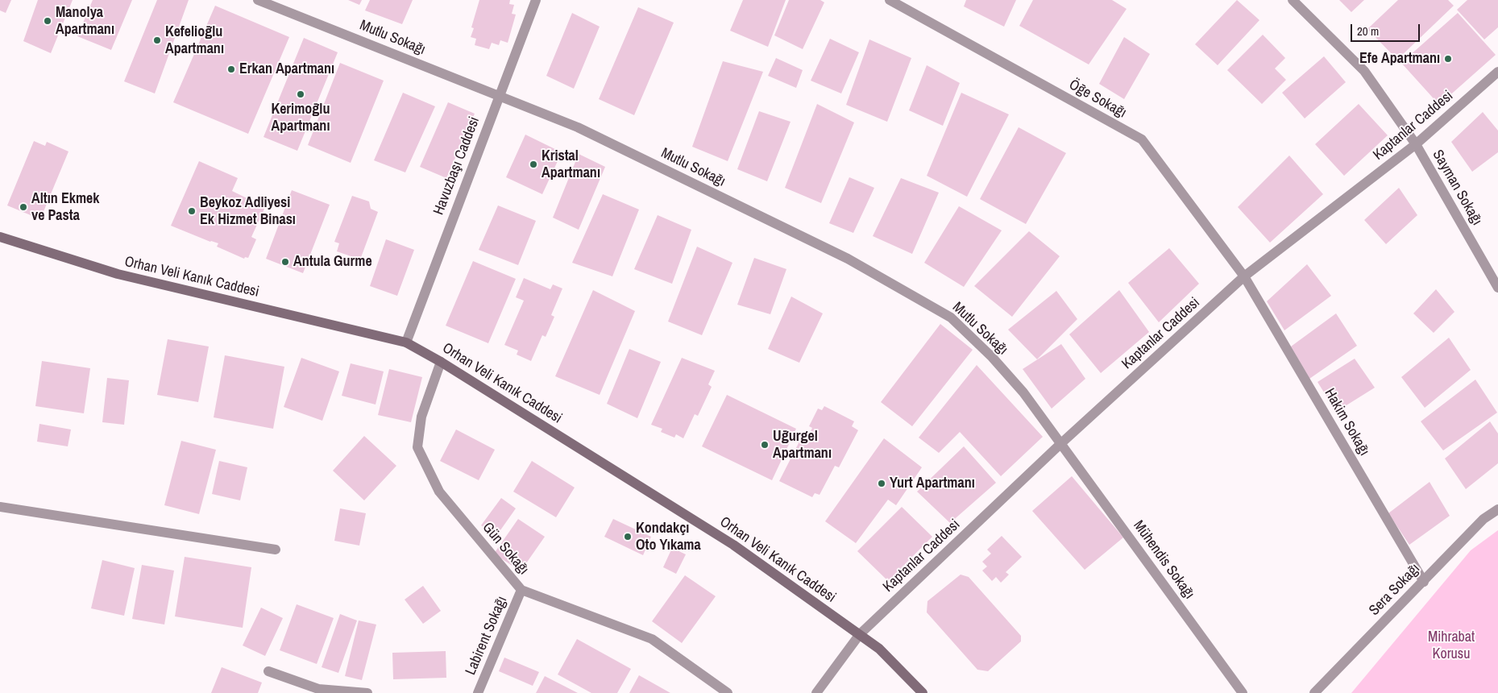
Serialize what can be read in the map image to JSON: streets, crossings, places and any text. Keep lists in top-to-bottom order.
{
  "streets": {
    "street": [
      "Mutlu Sokağı",
      "Öḡe Sokağı",
      "Kaptanlar Caddesi",
      "Havuzbaşı Caddesi",
      "Sayman Sokağı",
      "Orhan Veli Kanık Caddesi",
      "Hakim Sokağı",
      "Gün Sokağı",
      "Mühendis Sokağı",
      "Sera Sokağı",
      "Labirent Sokağı"
    ]
  },
  "crossings": [
    ["Mutlu Sokağı", "Kaptanlar Caddesi"],
    ["Mutlu Sokağı", "Havuzbaşı Caddesi"],
    ["Mutlu Sokağı", "Mühendis Sokağı"],
    ["Öḡe Sokağı", "Kaptanlar Caddesi"],
    ["Öḡe Sokağı", "Hakim Sokağı"],
    ["Kaptanlar Caddesi", "Sayman Sokağı"],
    ["Kaptanlar Caddesi", "Orhan Veli Kanık Caddesi"],
    ["Kaptanlar Caddesi", "Hakim Sokağı"],
    ["Kaptanlar Caddesi", "Mühendis Sokağı"],
    ["Havuzbaşı Caddesi", "Orhan Veli Kanık Caddesi"],
    ["Orhan Veli Kanık Caddesi", "Gün Sokağı"],
    ["Hakim Sokağı", "Sera Sokağı"],
    ["Gün Sokağı", "Labirent Sokağı"]
  ],
  "parks": ["Mihrabat Korusu"],
  "places": [
    "Manolya Apartmanı",
    "Kefelioḡlu Apartmanı",
    "Efe Apartmanı",
    "Erkan Apartmanı",
    "Kerimoḡlu Apartmanı",
    "Kristal Apartmanı",
    "Altın Ekmek ve Pasta",
    "Beykoz Adliyesi Ek Hizmet Binası",
    "Antula Gurme",
    "Uḡurgel Apartmanı",
    "Yurt Apartmanı",
    "Kondakçı Oto Yıkama"
  ],
  "scale_bar": "20 m"
}
